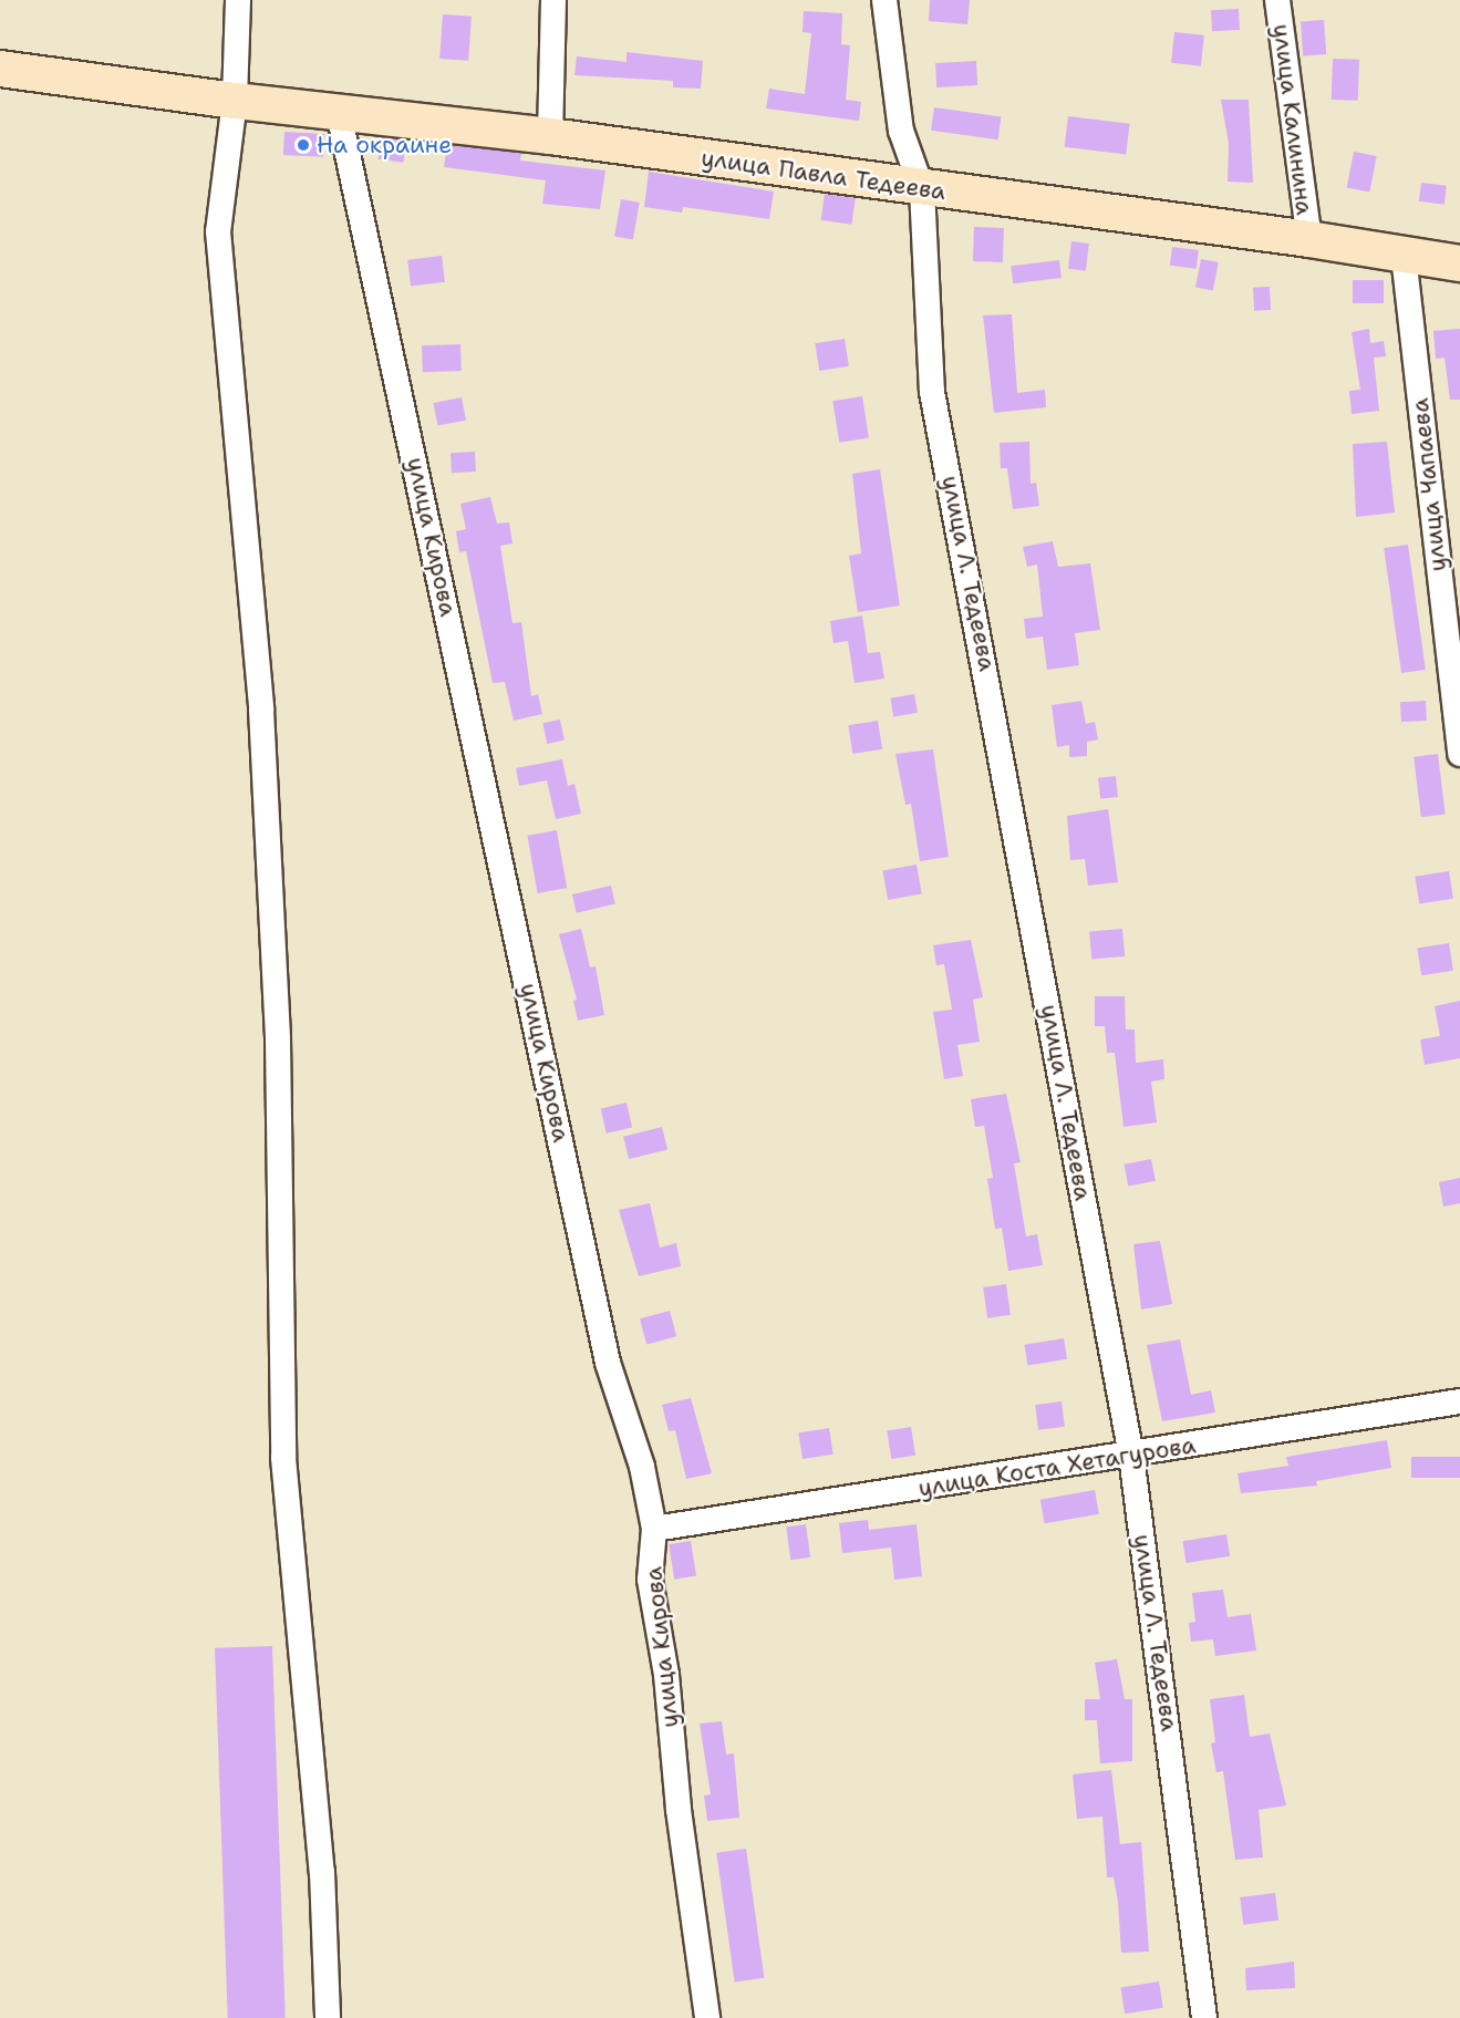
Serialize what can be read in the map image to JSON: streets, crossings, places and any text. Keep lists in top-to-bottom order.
{
  "streets": {
    "main road": ["улица Павла Тедеева"],
    "street": [
      "улица Калинина",
      "улица Чапаева",
      "улица Кирова",
      "улица Л. Тедеева",
      "улица Коста Хетагурова"
    ]
  },
  "crossings": [
    ["улица Калинина", "улица Павла Тедеева"],
    ["улица Павла Тедеева", "улица Чапаева"],
    ["улица Павла Тедеева", "улица Кирова"],
    ["улица Павла Тедеева", "улица Л. Тедеева"],
    ["улица Кирова", "улица Коста Хетагурова"],
    ["улица Л. Тедеева", "улица Коста Хетагурова"]
  ],
  "places": ["На окраине"]
}
